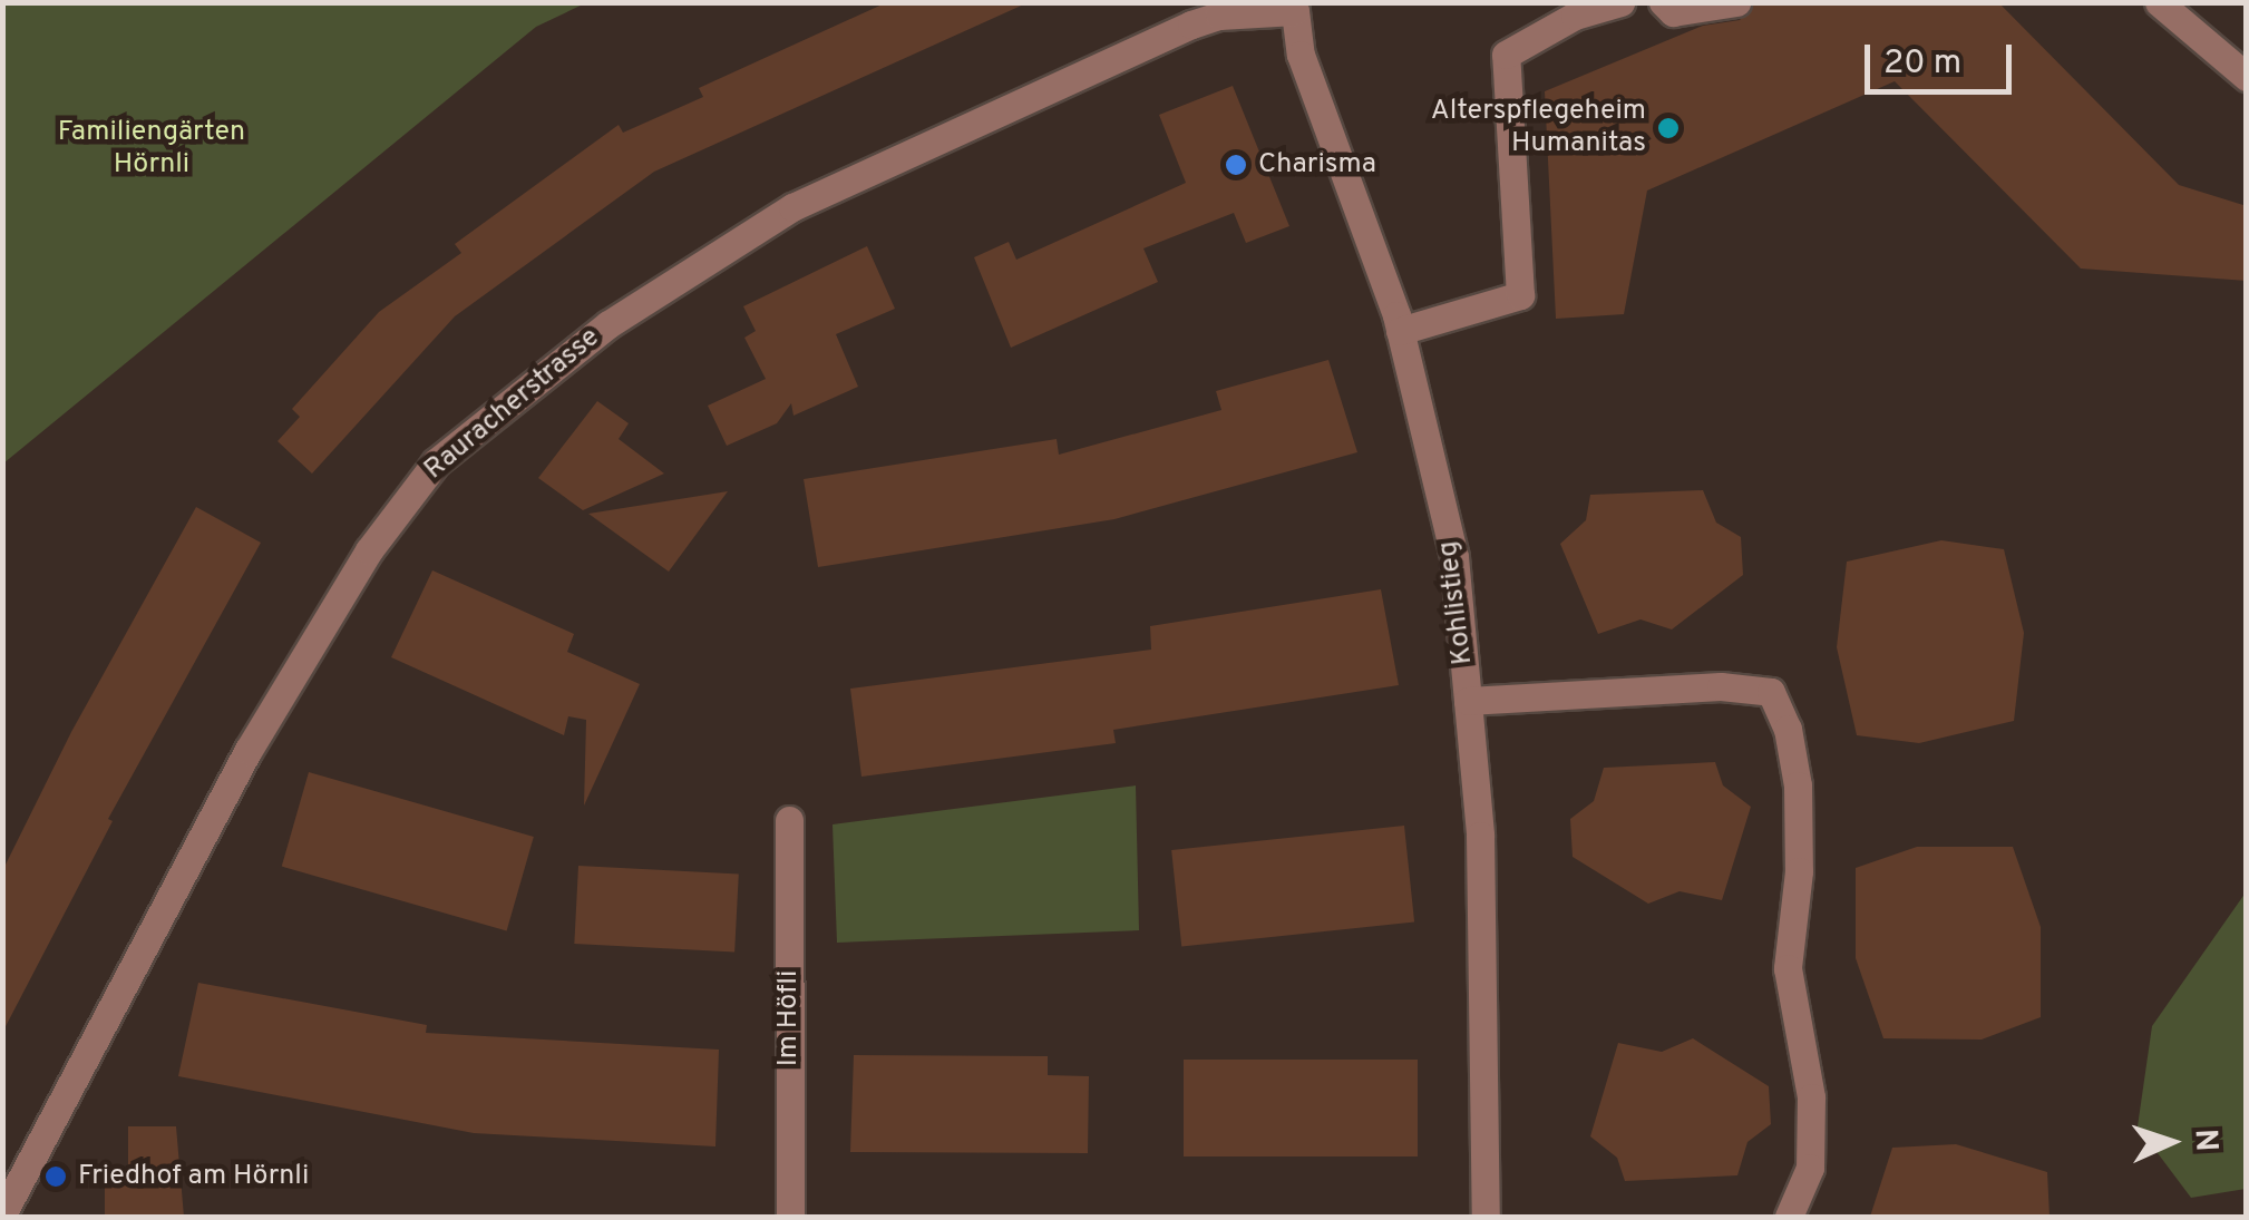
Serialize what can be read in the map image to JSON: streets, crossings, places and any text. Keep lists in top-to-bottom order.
{
  "streets": {
    "street": ["Rauracherstrasse", "Kohlistieg", "Im Höfli"]
  },
  "crossings": [
    ["Rauracherstrasse", "Kohlistieg"]
  ],
  "parks": ["Familiengärten Hörnli"],
  "places": ["Alterspflegeheim Humanitas", "Charisma", "Friedhof am Hörnli"],
  "scale_bar": "20 m",
  "north": "right"
}
